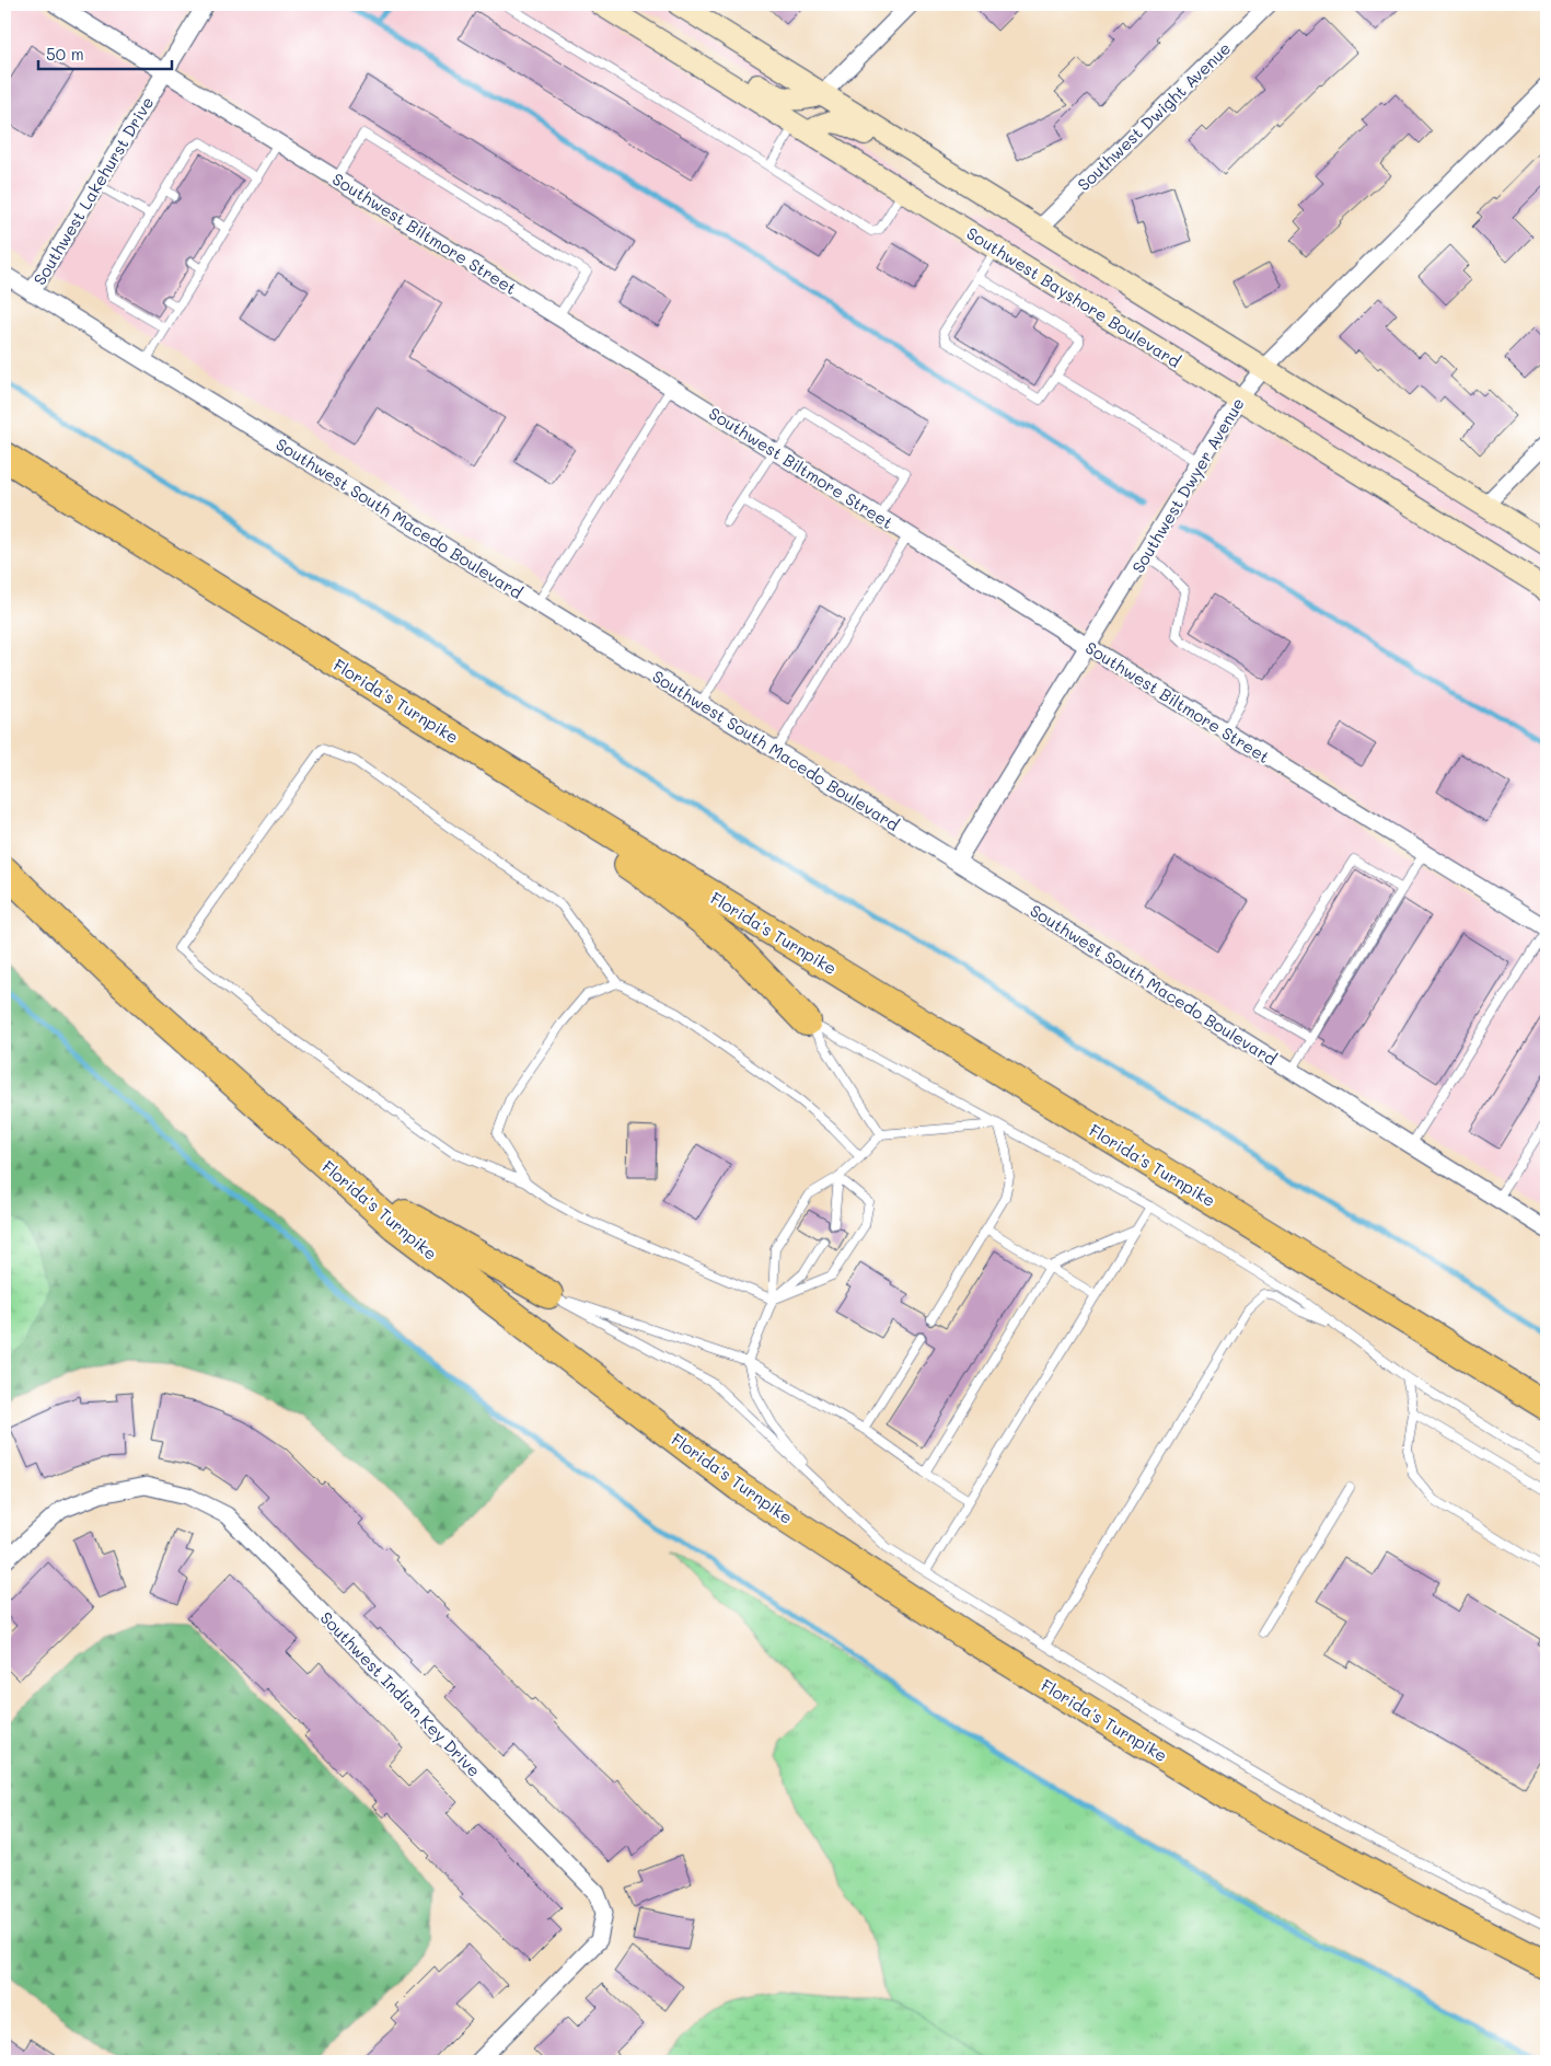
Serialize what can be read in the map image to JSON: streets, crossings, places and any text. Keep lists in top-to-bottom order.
{
  "streets": {
    "highway": ["Florida's Turnpike"],
    "main road": ["Southwest Bayshore Boulevard"],
    "street": [
      "Southwest Dwight Avenue",
      "Southwest Lakehurst Drive",
      "Southwest Biltmore Street",
      "Southwest Dwyer Avenue",
      "Southwest South Macedo Boulevard",
      "Southwest Indian Key Drive"
    ]
  },
  "crossings": [
    ["Southwest Lakehurst Drive", "Southwest Biltmore Street"],
    ["Southwest Lakehurst Drive", "Southwest South Macedo Boulevard"],
    ["Southwest Biltmore Street", "Southwest Dwyer Avenue"],
    ["Southwest Bayshore Boulevard", "Southwest Dwyer Avenue"],
    ["Southwest Dwyer Avenue", "Southwest South Macedo Boulevard"]
  ],
  "scale_bar": "50 m"
}
